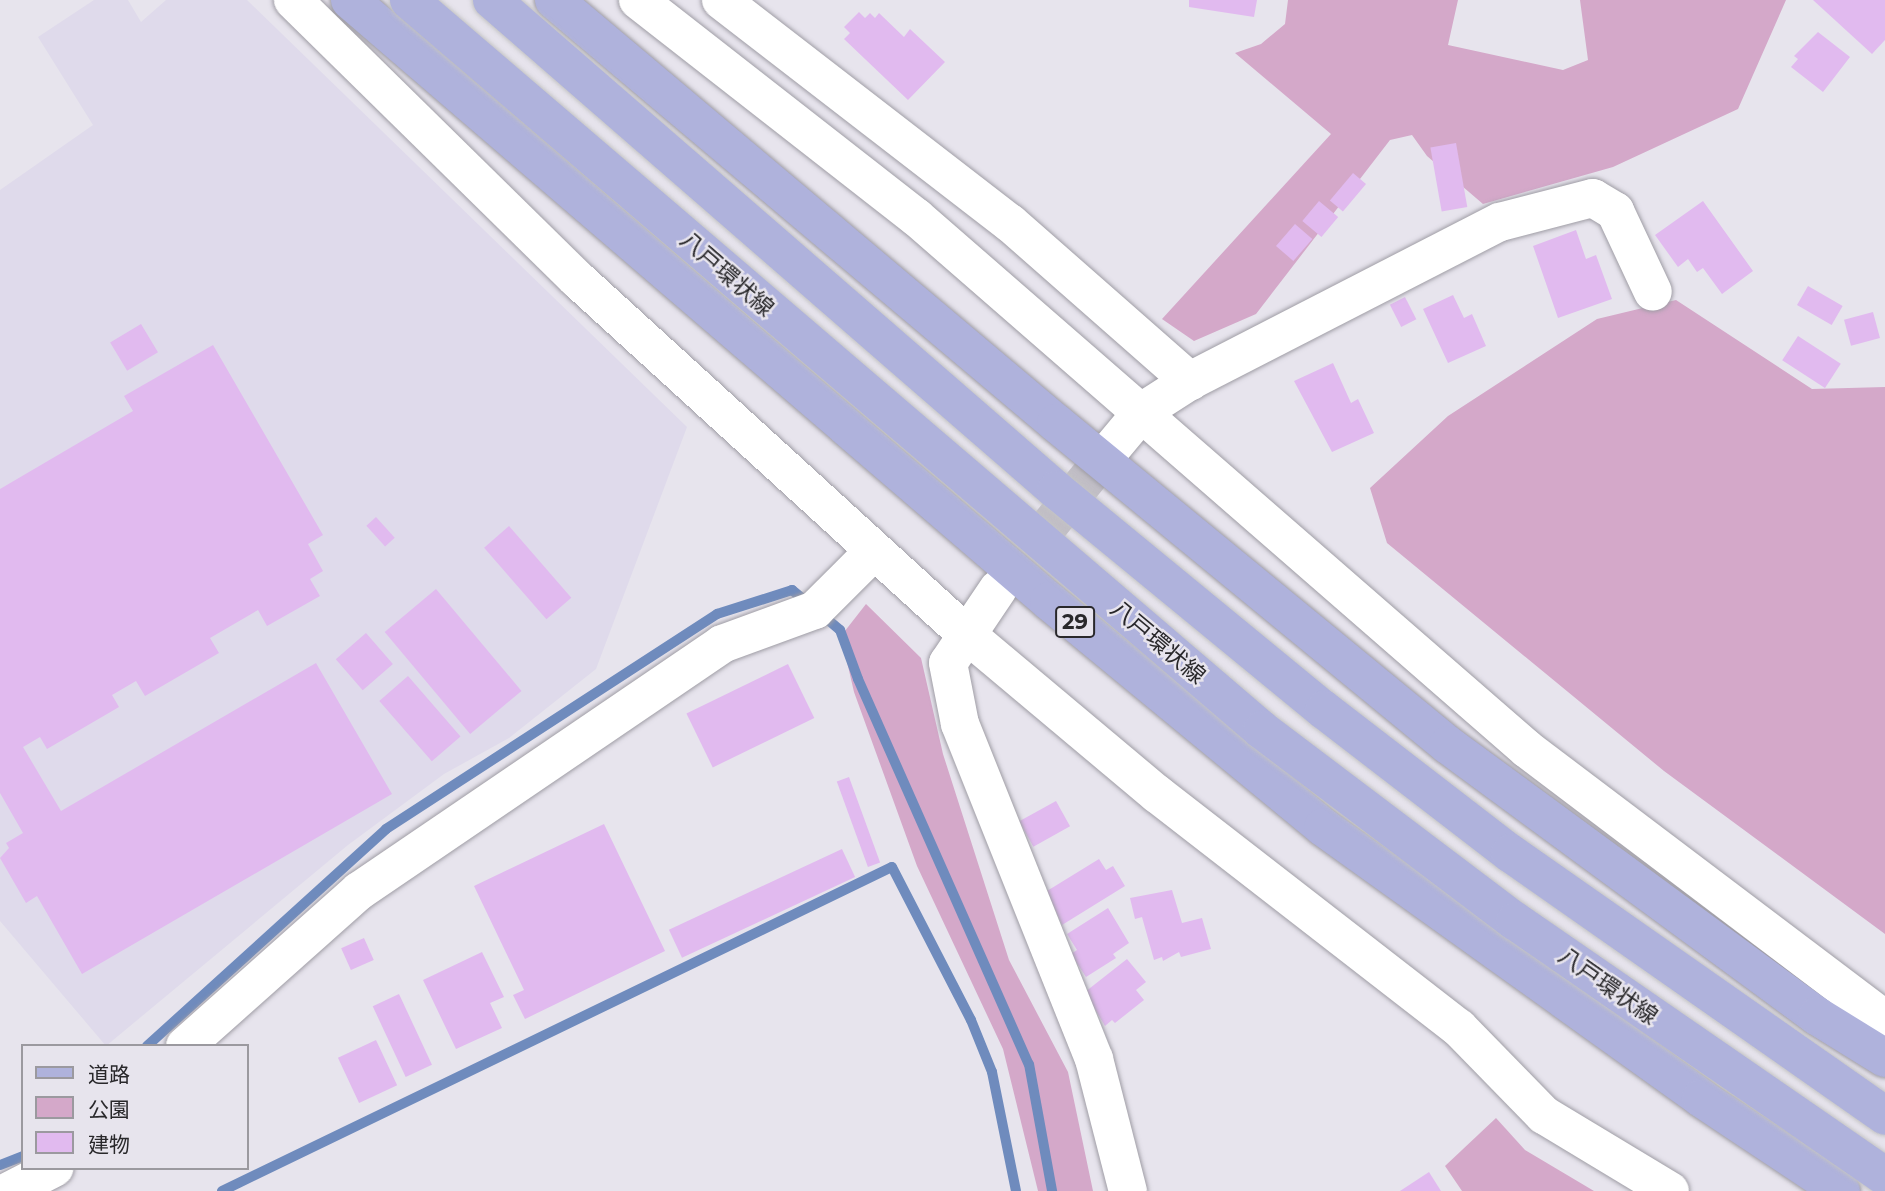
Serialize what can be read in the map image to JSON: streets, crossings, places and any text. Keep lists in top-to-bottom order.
{
  "streets": {
    "main road": ["八戸環状線", "29"]
  },
  "legend": ["道路", "公園", "建物"]
}
